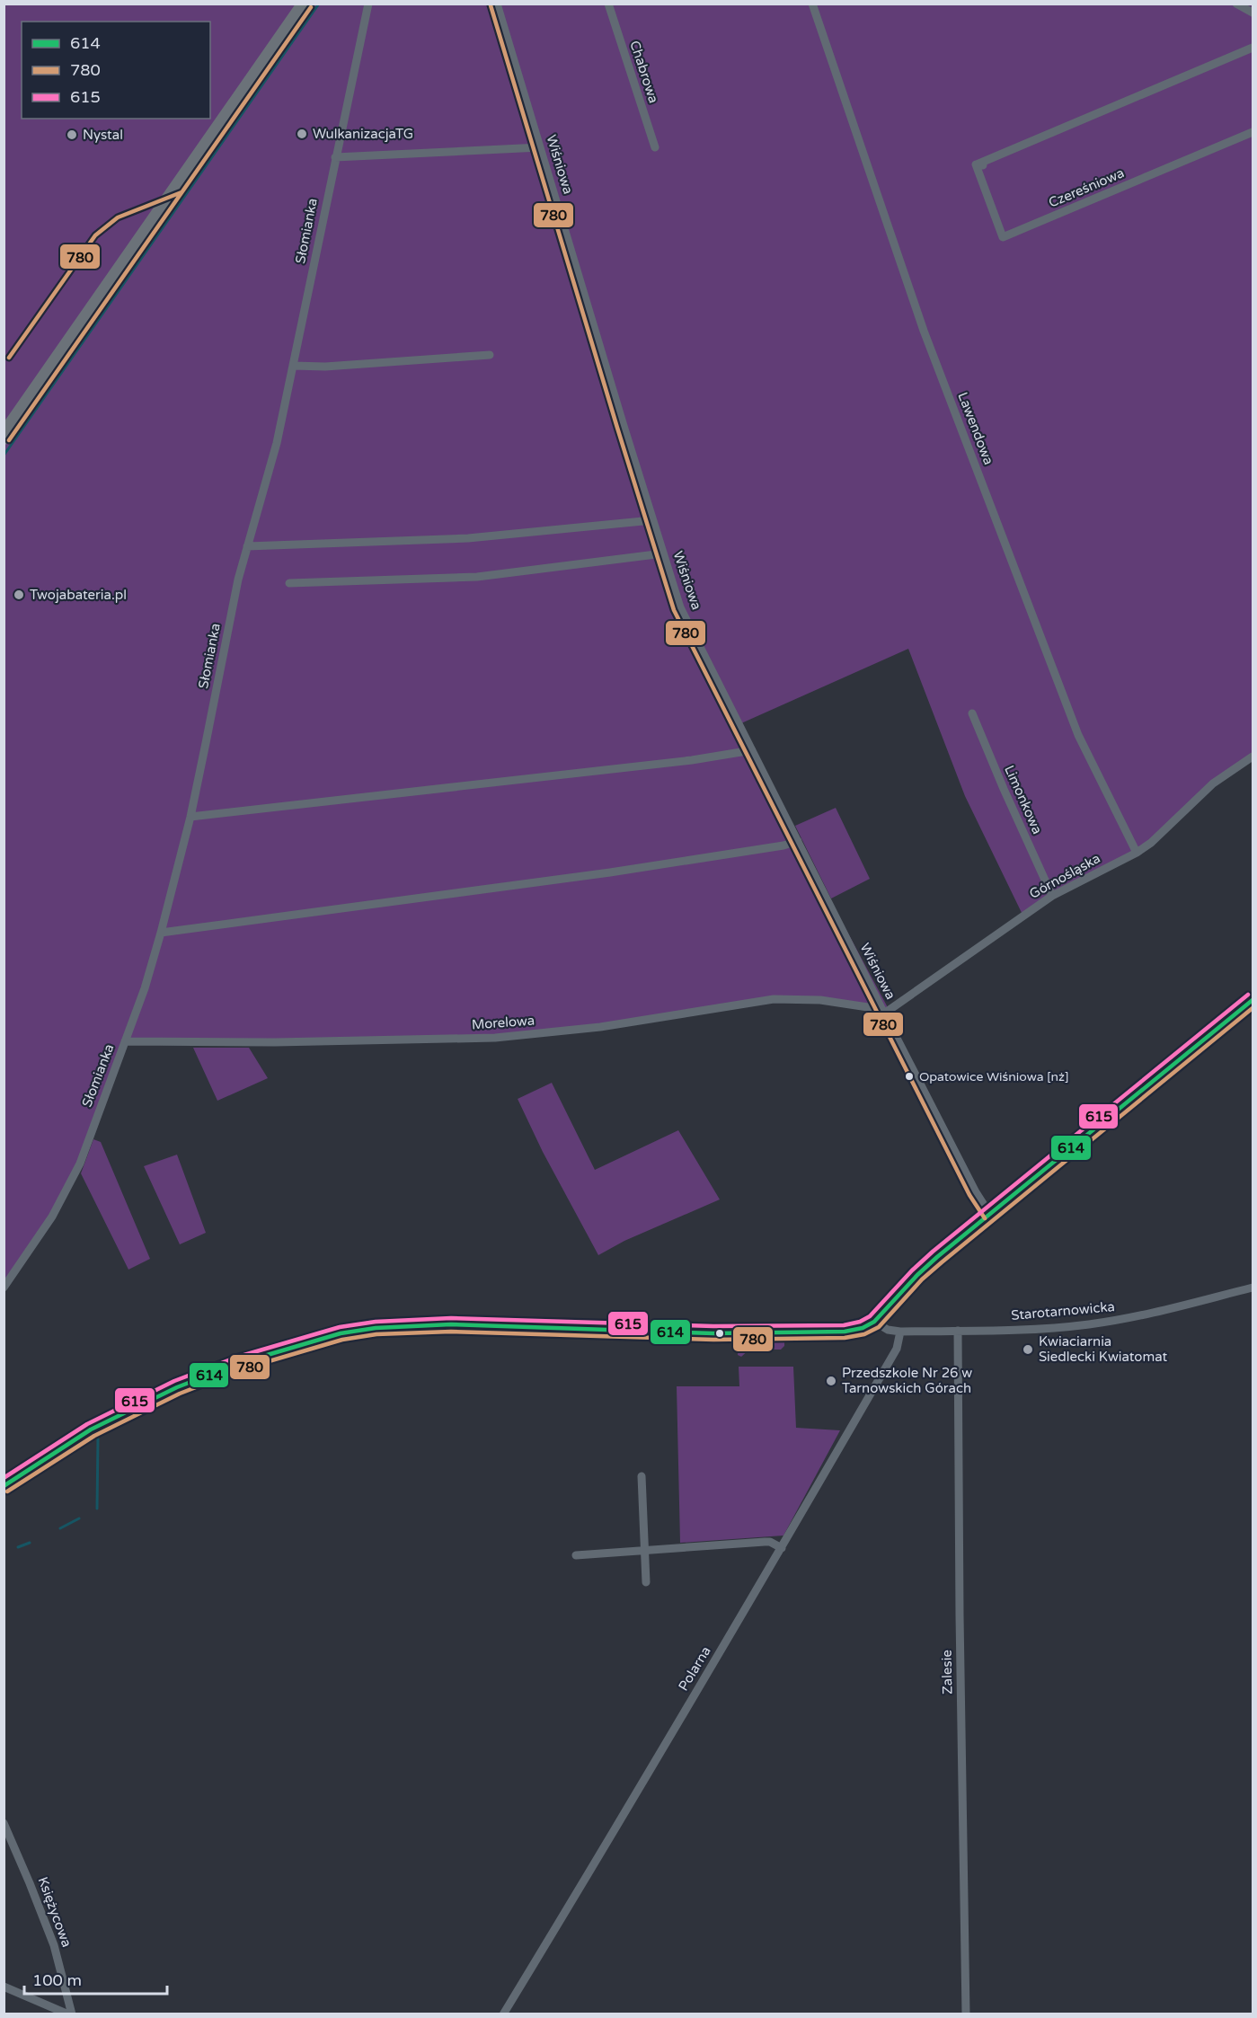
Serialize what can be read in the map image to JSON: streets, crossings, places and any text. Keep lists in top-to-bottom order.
{
  "streets": {
    "street": [
      "Chabrowa",
      "Wiśniowa",
      "Czereśniowa",
      "Słomianka",
      "Lawendowa",
      "Limonkowa",
      "Górnośląska",
      "Morelowa",
      "Starotarnowicka",
      "Polarna",
      "Zalesie",
      "Księżycowa"
    ]
  },
  "crossings": [
    ["Wiśniowa", "Górnośląska"],
    ["Wiśniowa", "Morelowa"],
    ["Słomianka", "Morelowa"],
    ["Lawendowa", "Górnośląska"],
    ["Limonkowa", "Górnośląska"],
    ["Górnośląska", "Morelowa"],
    ["Starotarnowicka", "Polarna"],
    ["Starotarnowicka", "Zalesie"]
  ],
  "places": [
    "WulkanizacjaTG",
    "Nystal",
    "Twojabateria.pl",
    "Opatowice Wiśniowa [nż]",
    "Kwiaciarnia Siedlecki Kwiatomat",
    "Przedszkole Nr 26 w Tarnowskich Górach"
  ],
  "lines": ["transit line 780", "transit line 615", "transit line 614"],
  "legend": ["614", "780", "615"],
  "scale_bar": "100 m"
}
